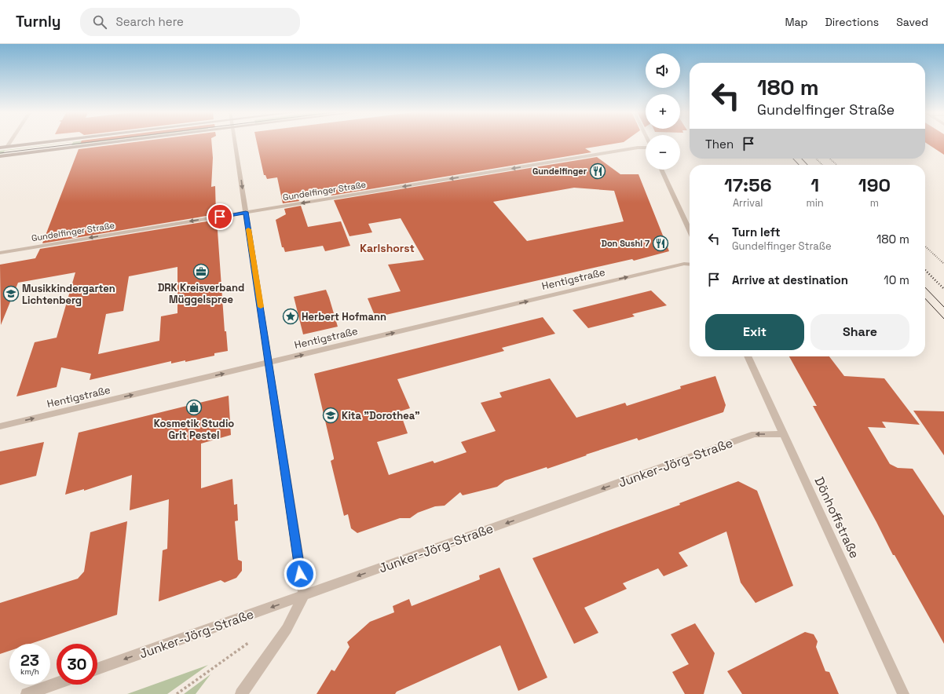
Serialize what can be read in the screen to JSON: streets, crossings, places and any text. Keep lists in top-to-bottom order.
{
  "streets": {
    "street": [
      "Gundelfinger Straße",
      "Hentigstraße",
      "Junker-Jörg-Straße",
      "Dönhoffstraße"
    ]
  },
  "crossings": [
    ["Junker-Jörg-Straße", "Dönhoffstraße"]
  ],
  "one_way": ["Gundelfinger Straße", "Hentigstraße", "Junker-Jörg-Straße"],
  "districts": ["Karlshorst"],
  "places": {
    "restaurant": ["Gundelfinger", "Don Sushi 7"],
    "office": ["DRK Kreisverband Müggelspree"],
    "school or university": ["Musikkindergarten Lichtenberg", "Kita \"Dorothea\""],
    "place": ["Herbert Hofmann"],
    "shop": ["Kosmetik Studio Grit Pestel"]
  },
  "page": {
    "header": "Turnly",
    "search": "Search here",
    "nav": ["Map", "Directions", "Saved"],
    "map_buttons": ["+", "−"],
    "turn": ["180 m", "Gundelfinger Straße"],
    "then": "Then",
    "eta": [
      "17:56",
      "Arrival",
      "1",
      "min",
      "190",
      "m"
    ],
    "list": [
      {
        "name": "Turn left",
        "note": "Gundelfinger Straße",
        "value": "180 m"
      },
      {
        "name": "Arrive at destination",
        "value": "10 m"
      }
    ],
    "buttons": ["Exit", "Share"],
    "speed": "23 km/h",
    "limit": "30"
  }
}
